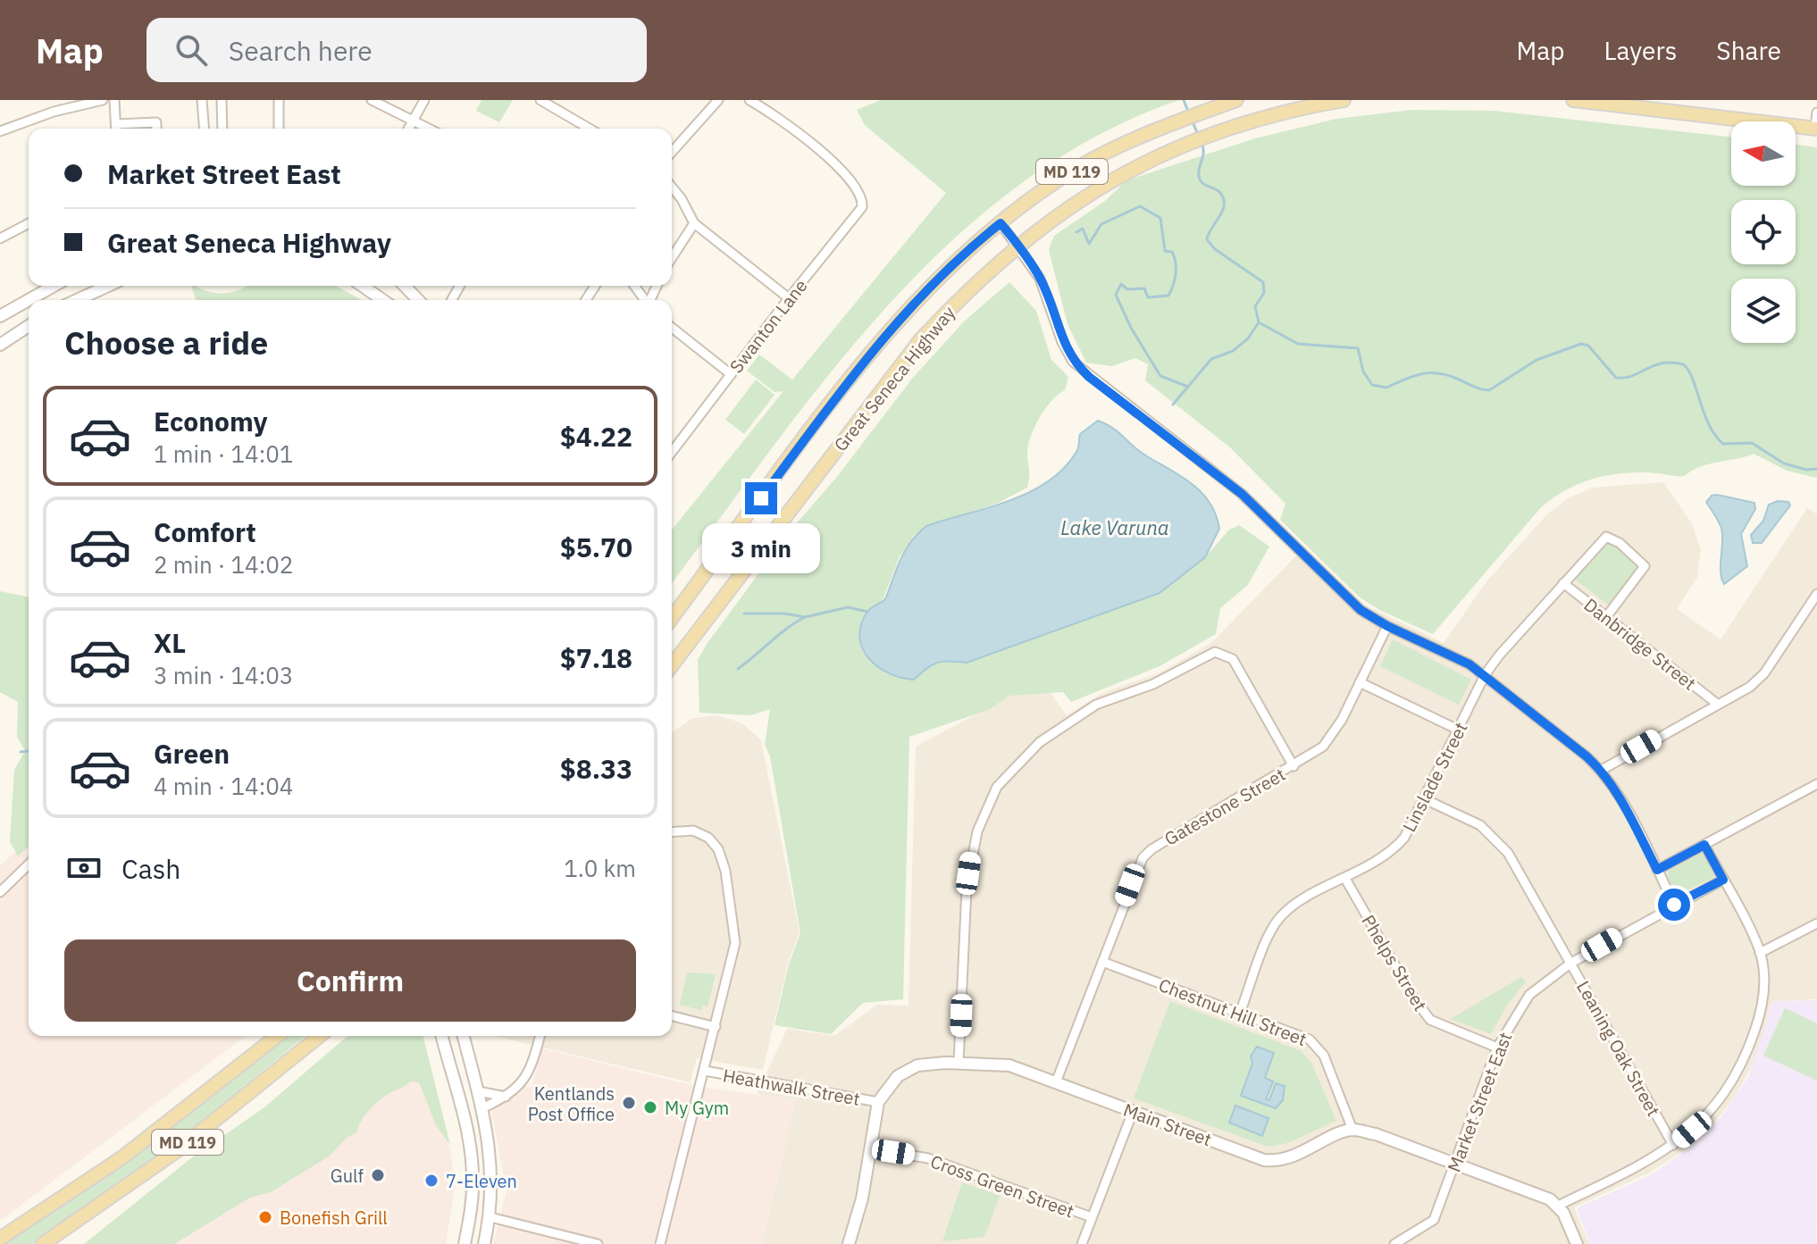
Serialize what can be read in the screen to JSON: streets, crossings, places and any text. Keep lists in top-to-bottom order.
{
  "streets": {
    "main road": ["MD 119", "Great Seneca Highway"],
    "street": [
      "Swanton Lane",
      "Danbridge Street",
      "Linslade Street",
      "Gatestone Street",
      "Phelps Street",
      "Chestnut Hill Street",
      "Leaning Oak Street",
      "Heathwalk Street",
      "Market Street East",
      "Main Street",
      "Cross Green Street"
    ]
  },
  "crossings": [
    ["Danbridge Street", "Linslade Street"],
    ["Linslade Street", "Phelps Street"],
    ["Linslade Street", "Chestnut Hill Street"],
    ["Linslade Street", "Leaning Oak Street"],
    ["Gatestone Street", "Chestnut Hill Street"],
    ["Gatestone Street", "Main Street"],
    ["Phelps Street", "Market Street East"],
    ["Chestnut Hill Street", "Main Street"],
    ["Leaning Oak Street", "Market Street East"],
    ["Heathwalk Street", "Main Street"],
    ["Main Street", "Cross Green Street"]
  ],
  "water": ["Lake Varuna"],
  "places": [
    "Kentlands Post Office",
    "My Gym",
    "Gulf",
    "7-Eleven",
    "Bonefish Grill"
  ],
  "north": "left",
  "page": {
    "header": "Map",
    "search": "Search here",
    "nav": ["Map", "Layers", "Share"],
    "banner": ["Market Street East", "Great Seneca Highway"],
    "heading": "Choose a ride",
    "list": [
      {
        "name": "Economy",
        "note": "1 min · 14:01",
        "value": "$4.22"
      },
      {
        "name": "Comfort",
        "note": "2 min · 14:02",
        "value": "$5.70"
      },
      {
        "name": "XL",
        "note": "3 min · 14:03",
        "value": "$7.18"
      },
      {
        "name": "Green",
        "note": "4 min · 14:04",
        "value": "$8.33"
      }
    ],
    "bubble": "3 min",
    "pay": ["Cash", "1.0 km"],
    "buttons": "Confirm"
  }
}
